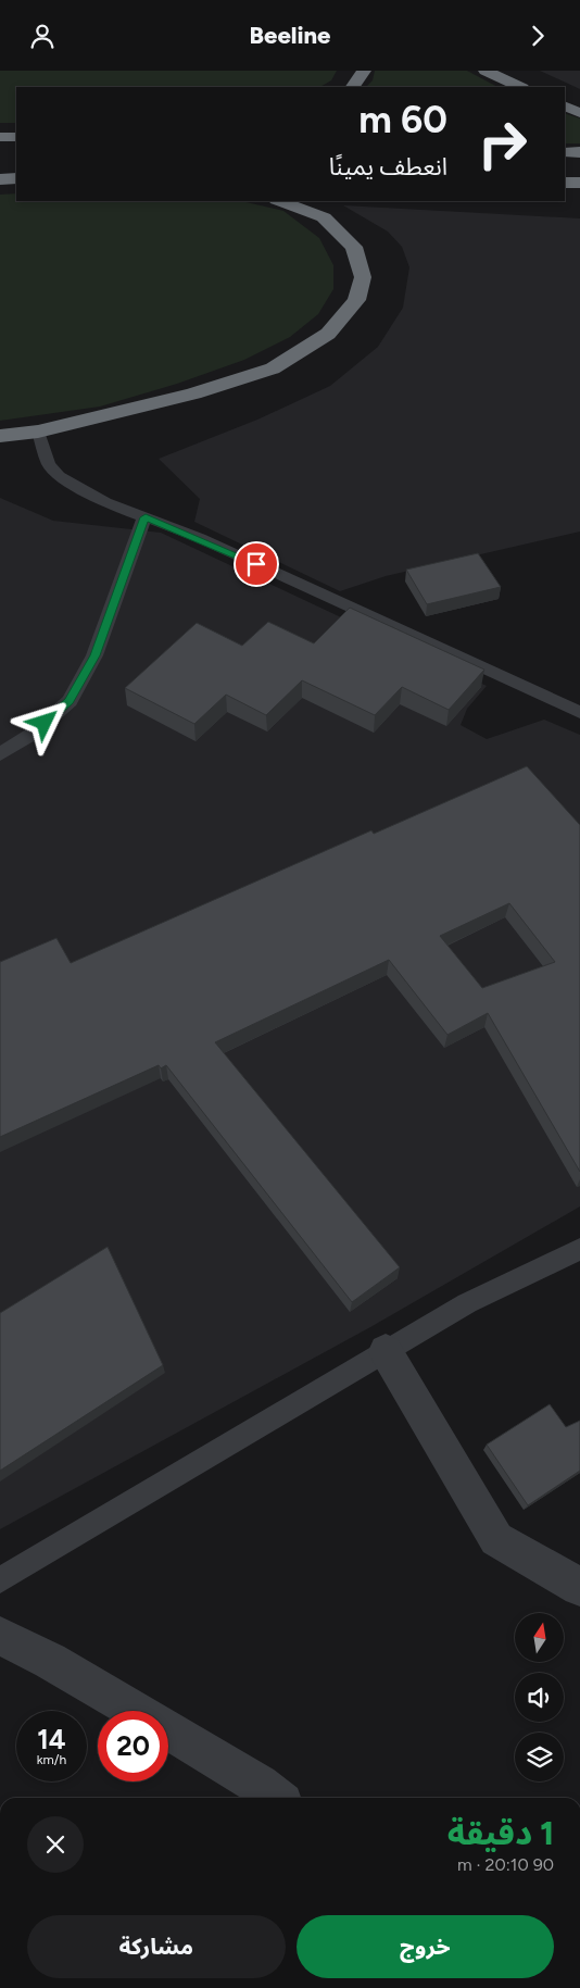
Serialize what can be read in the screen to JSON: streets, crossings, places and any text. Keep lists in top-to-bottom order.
{
  "north": "top",
  "page": {
    "header": "Beeline",
    "turn": ["60 m", "انعطف يمينًا"],
    "speed": "14 km/h",
    "limit": "20",
    "heading": ["1 دقيقة", "90 m · 20:10"],
    "buttons": ["خروج", "مشاركة"]
  }
}
